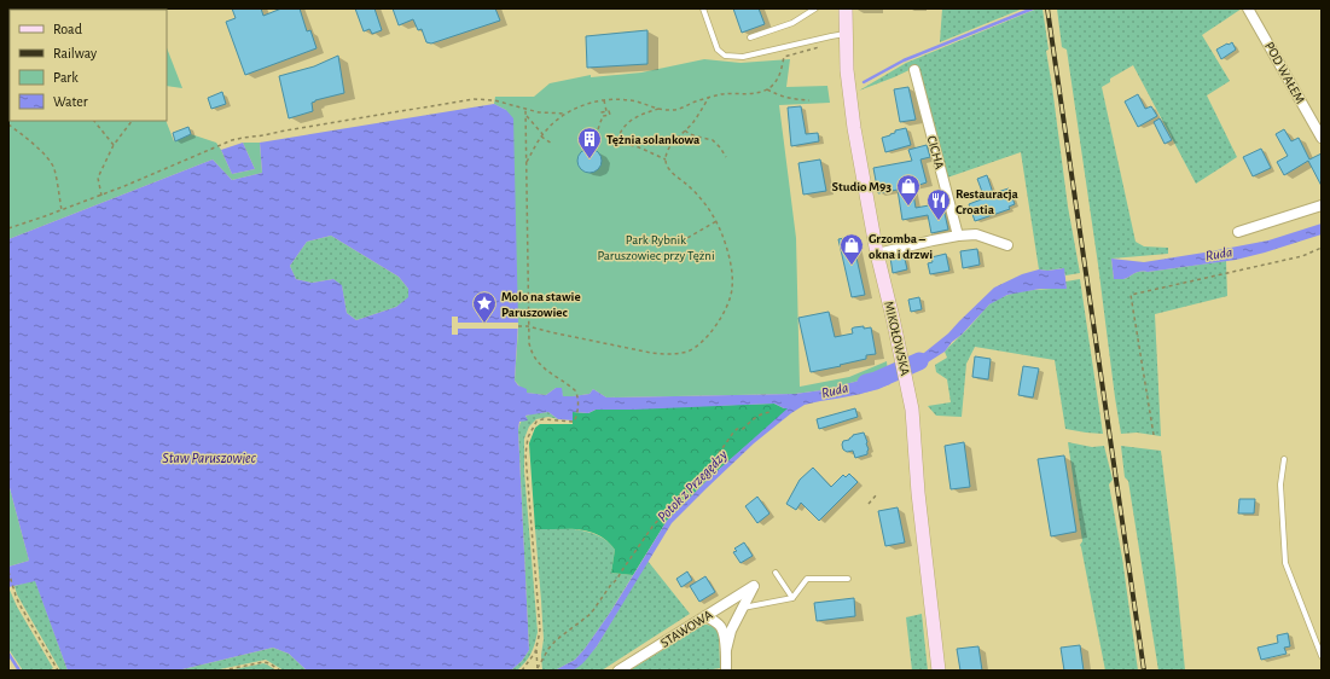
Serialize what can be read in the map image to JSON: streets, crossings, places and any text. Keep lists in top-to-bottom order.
{
  "streets": {
    "main road": ["MIKOŁOWSKA"],
    "street": ["POD WAŁEM", "CICHA", "STAWOWA"]
  },
  "water": ["Ruda", "Staw Paruszowiec", "Potok z Przegędzy"],
  "parks": ["Park Rybnik Paruszowiec przy Tężni"],
  "places": {
    "building": ["Tężnia solankowa"],
    "shop": ["Studio M93", "Grzomba – okna i drzwi"],
    "restaurant": ["Restauracja Croatia"],
    "place": ["Molo na stawie Paruszowiec"]
  },
  "legend": [
    "Road",
    "Railway",
    "Park",
    "Water"
  ]
}
